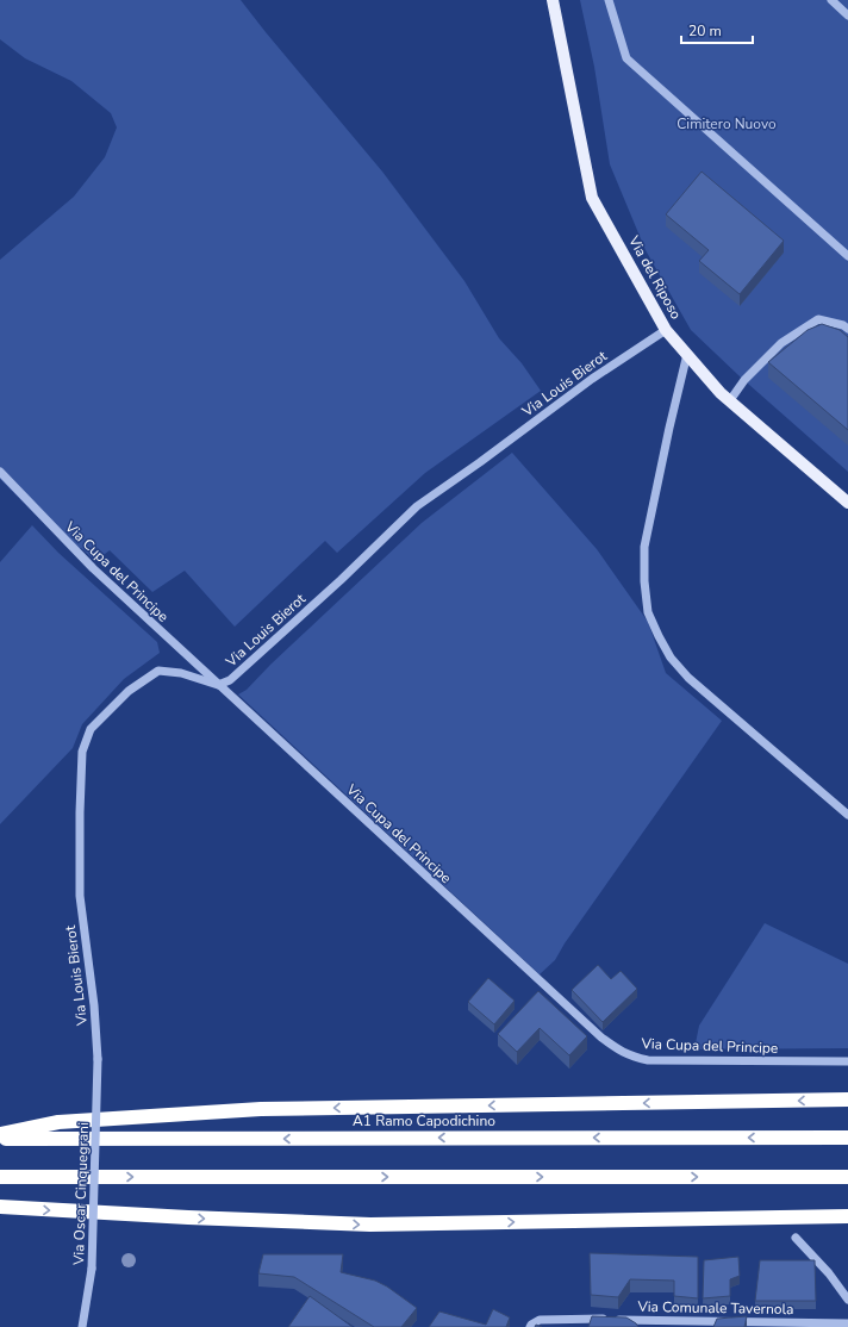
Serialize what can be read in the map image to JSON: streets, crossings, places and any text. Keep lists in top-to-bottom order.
{
  "streets": {
    "highway": ["A1 Ramo Capodichino"],
    "main road": ["Via del Riposo"],
    "street": [
      "Via Louis Bierot",
      "Via Cupa del Principe",
      "Via Oscar Cinquegrani",
      "Via Comunale Tavernola"
    ]
  },
  "crossings": [
    ["Via del Riposo", "Via Louis Bierot"],
    ["Via Louis Bierot", "Via Cupa del Principe"],
    ["Via Louis Bierot", "Via Oscar Cinquegrani"]
  ],
  "parks": ["Cimitero Nuovo"],
  "scale_bar": "20 m"
}
